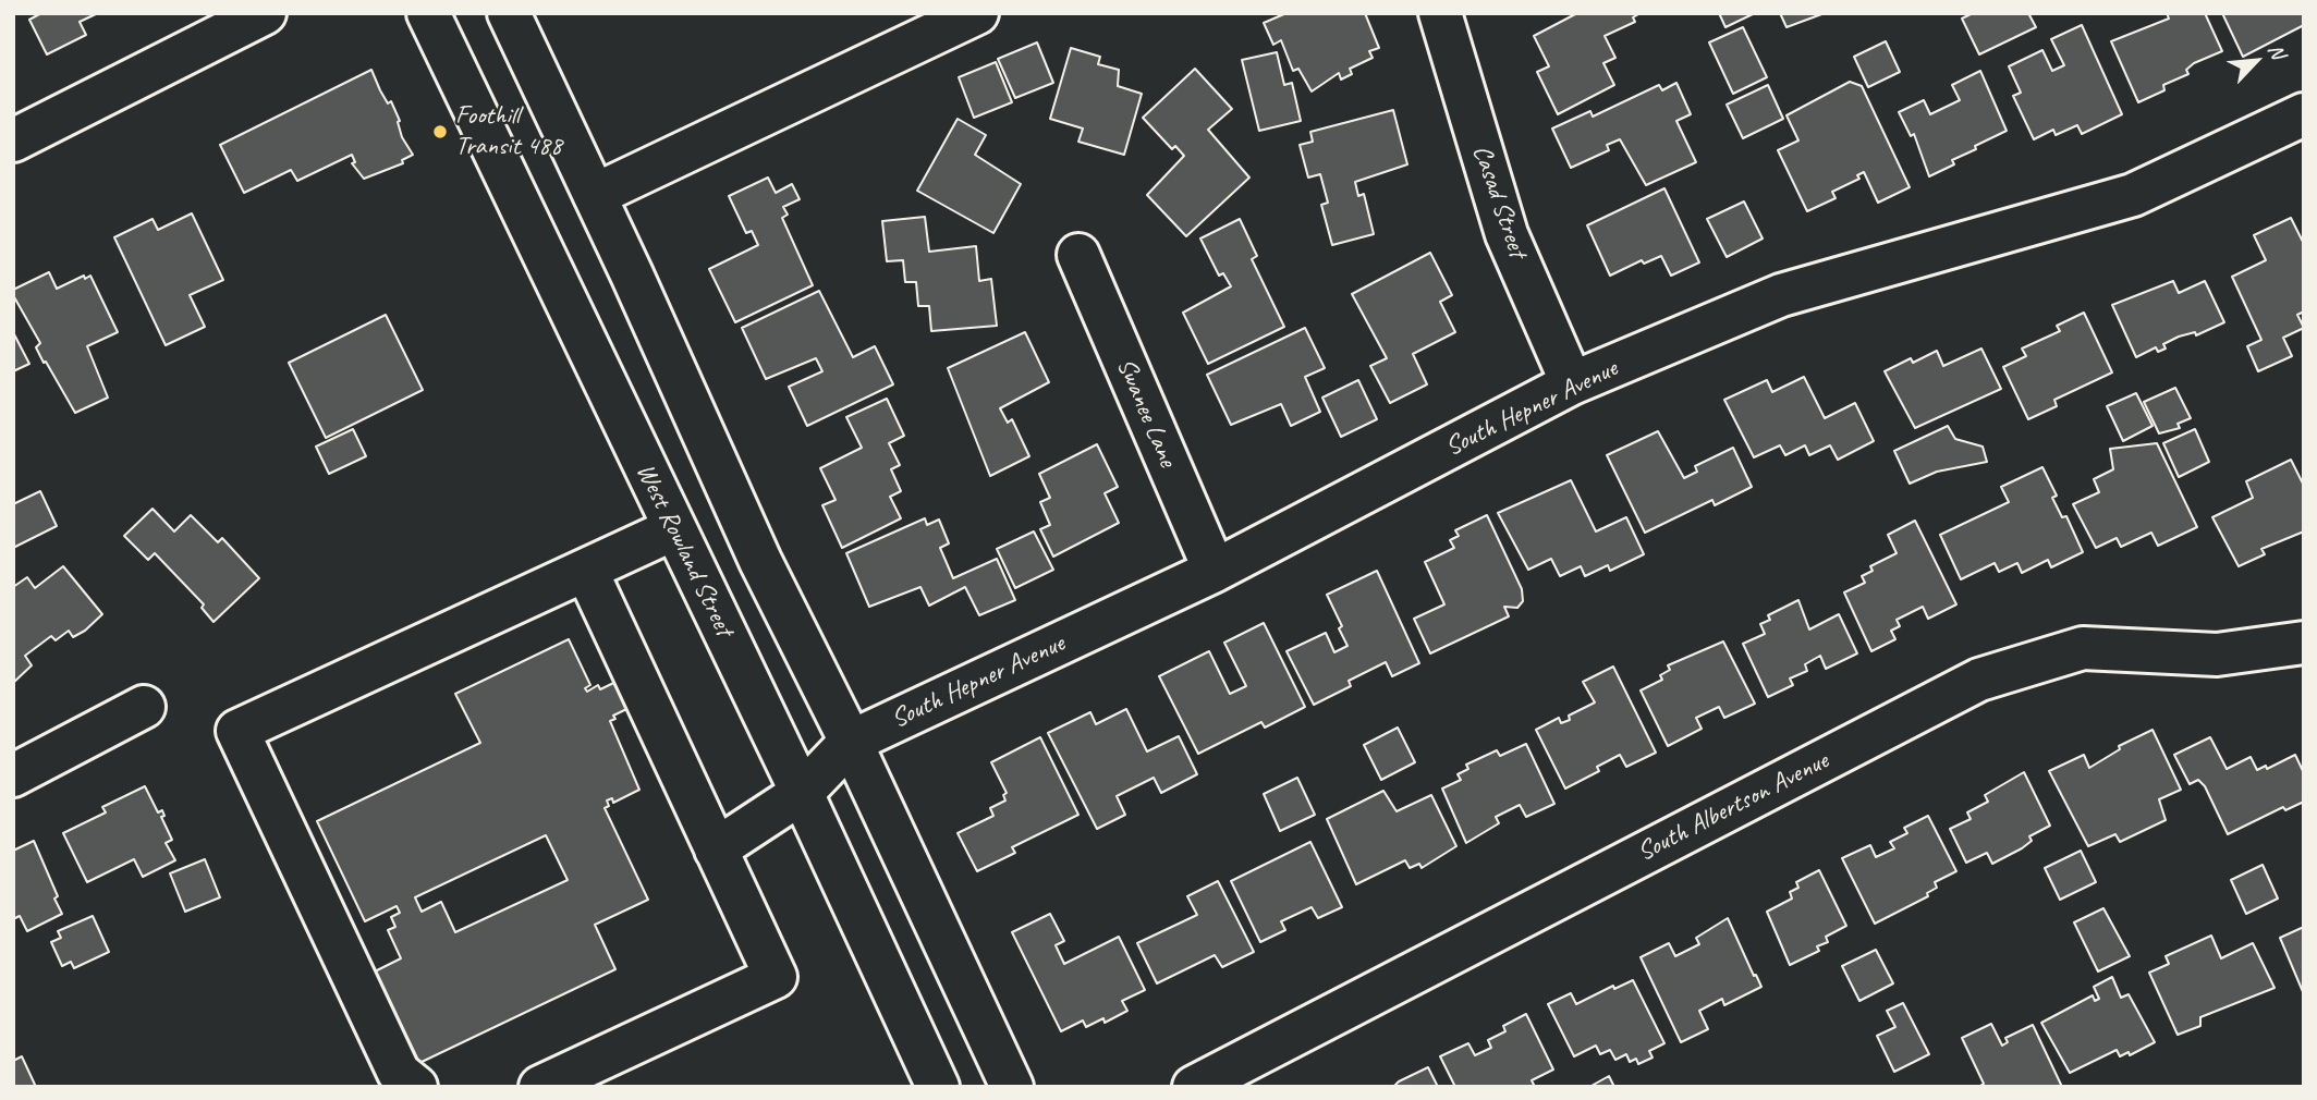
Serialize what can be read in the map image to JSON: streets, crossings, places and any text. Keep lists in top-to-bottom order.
{
  "streets": {
    "street": [
      "Casad Street",
      "South Hepner Avenue",
      "Swanee Lane",
      "West Rowland Street",
      "South Albertson Avenue"
    ]
  },
  "crossings": [
    ["Casad Street", "South Hepner Avenue"],
    ["South Hepner Avenue", "Swanee Lane"],
    ["South Hepner Avenue", "West Rowland Street"]
  ],
  "places": ["Foothill Transit 488"],
  "north": "top right"
}
